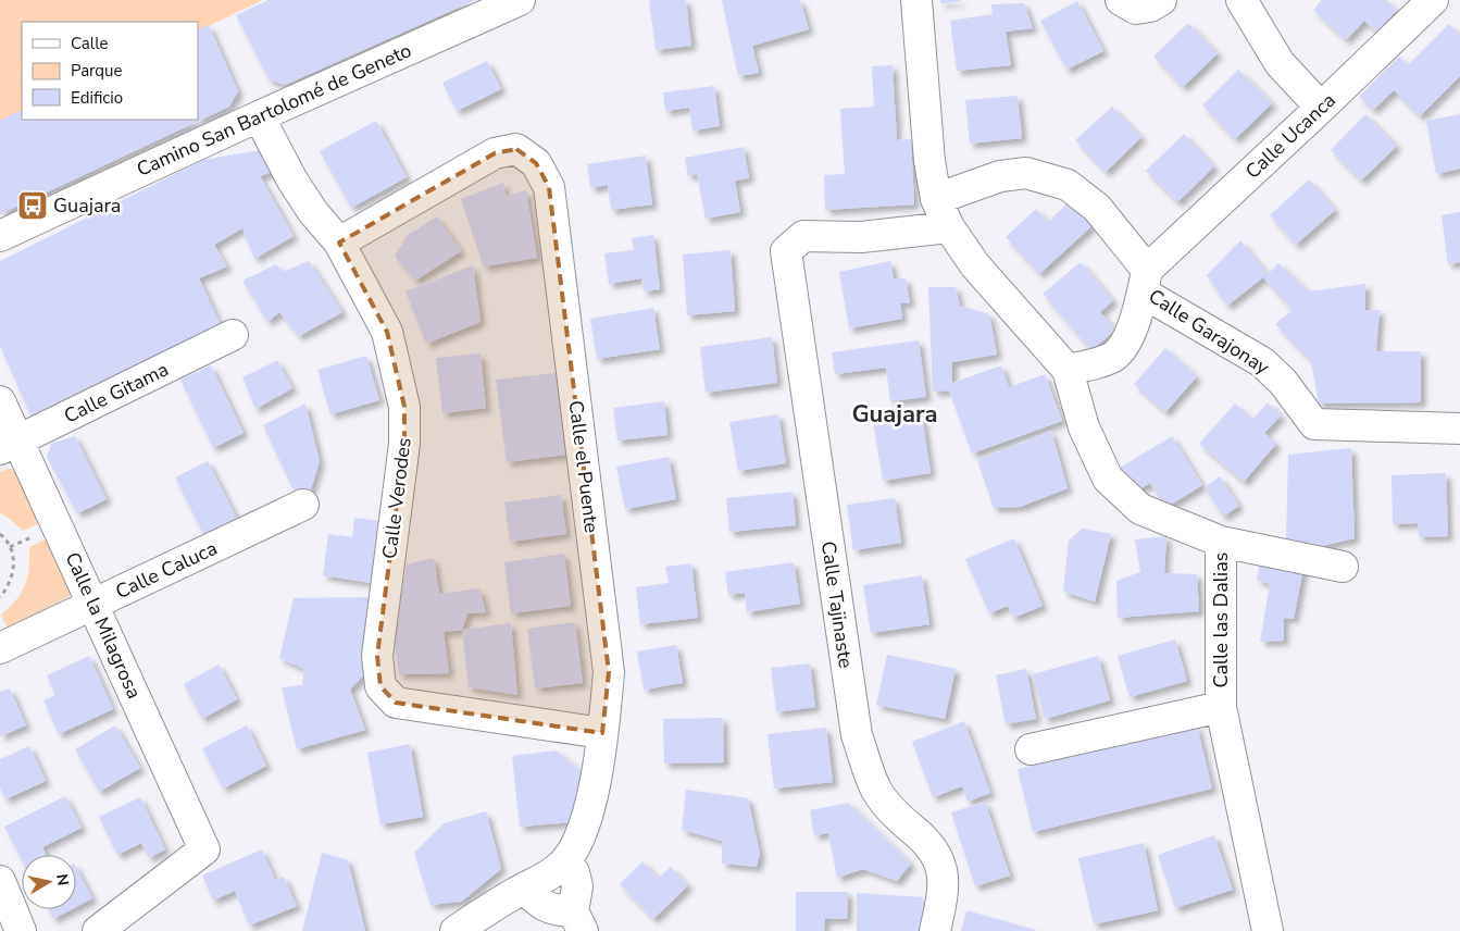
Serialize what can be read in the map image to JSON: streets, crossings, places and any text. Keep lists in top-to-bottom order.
{
  "streets": {
    "street": [
      "Camino San Bartolomé de Geneto",
      "Calle Ucanca",
      "Calle Garajonay",
      "Calle Gitama",
      "Calle el Puente",
      "Calle Verodes",
      "Calle Caluca",
      "Calle Tajinaste",
      "Calle las Dalias",
      "Calle la Milagrosa"
    ]
  },
  "crossings": [
    ["Camino San Bartolomé de Geneto", "Calle Verodes"],
    ["Calle Ucanca", "Calle Garajonay"],
    ["Calle Ucanca", "Calle las Dalias"],
    ["Calle Garajonay", "Calle las Dalias"],
    ["Calle Gitama", "Calle la Milagrosa"],
    ["Calle el Puente", "Calle Verodes"],
    ["Calle Caluca", "Calle la Milagrosa"],
    ["Calle Tajinaste", "Calle las Dalias"]
  ],
  "districts": ["Guajara"],
  "places": {
    "bus stop": ["Guajara"]
  },
  "legend": ["Calle", "Parque", "Edificio"],
  "north": "right"
}
